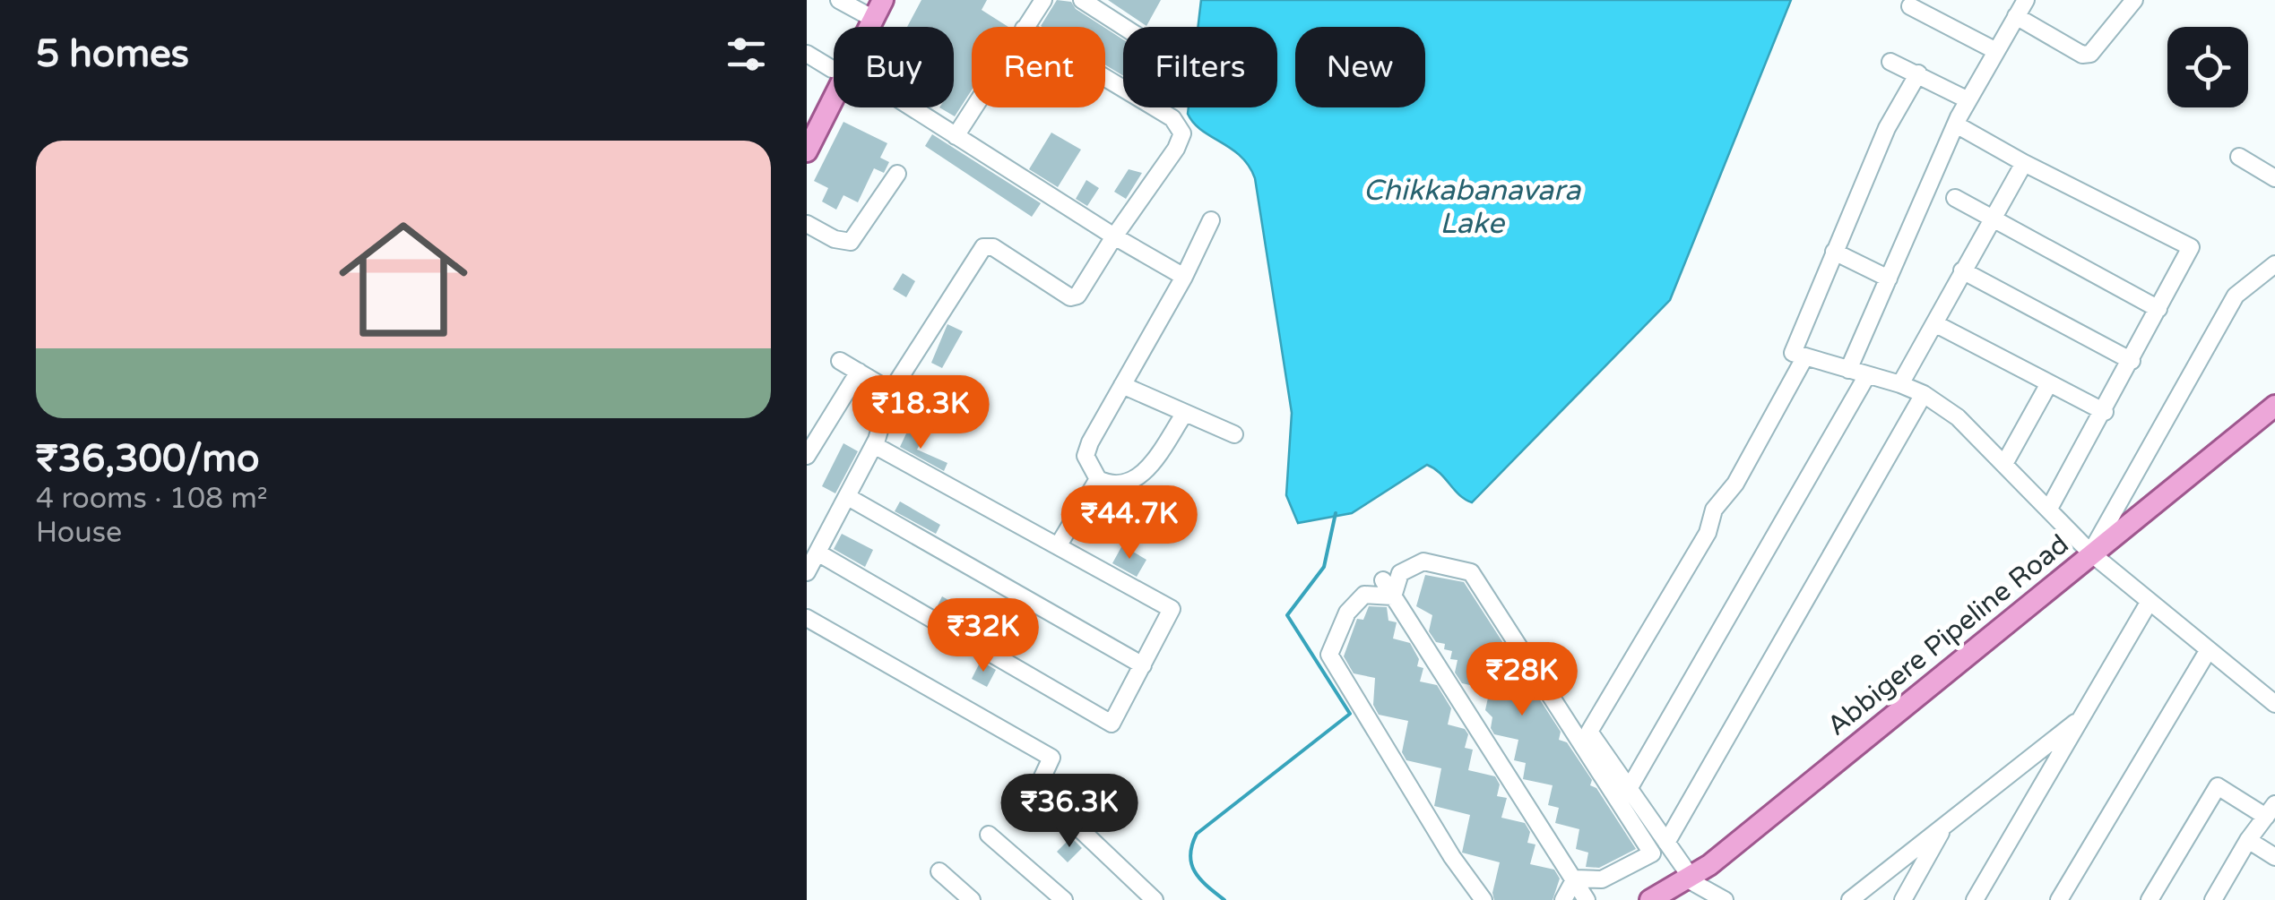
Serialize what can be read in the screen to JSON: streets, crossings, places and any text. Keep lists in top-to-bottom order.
{
  "streets": {
    "main road": ["Abbigere Pipeline Road"]
  },
  "water": ["Chikkabanavara Lake"],
  "page": {
    "heading": "5 homes",
    "chip": [
      "Buy",
      "Rent",
      "Filters",
      "New"
    ],
    "list": [
      {
        "name": "₹36,300/mo",
        "note": "4 rooms · 108 m² · House"
      }
    ],
    "price": [
      "₹18.3K",
      "₹44.7K",
      "₹32K",
      "₹28K",
      "₹36.3K"
    ]
  }
}
